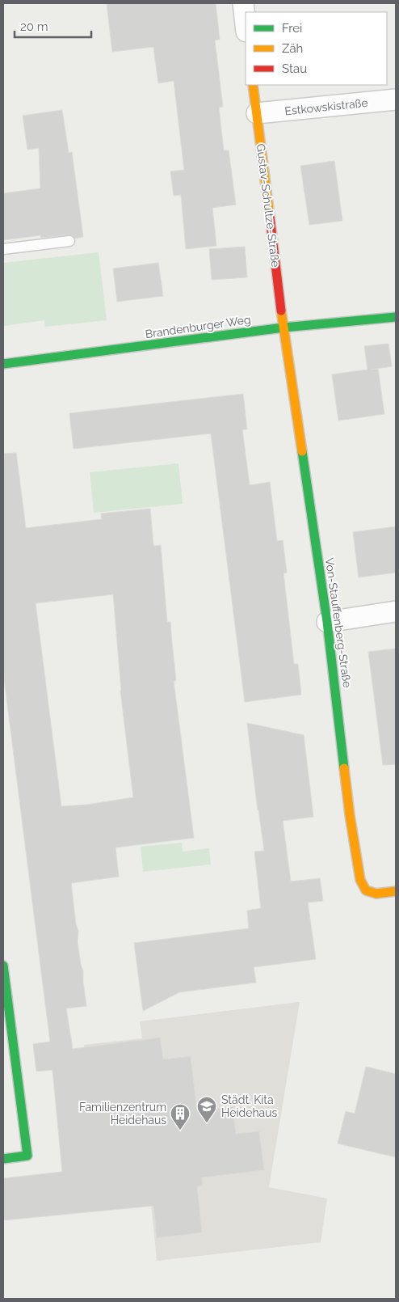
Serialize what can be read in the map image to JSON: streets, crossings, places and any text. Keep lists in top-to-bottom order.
{
  "streets": {
    "street": [
      "Estkowskistraße",
      "Gustav-Schultze-Straße",
      "Brandenburger Weg",
      "Von-Stauffenberg-Straße"
    ]
  },
  "crossings": [
    ["Estkowskistraße", "Gustav-Schultze-Straße"],
    ["Gustav-Schultze-Straße", "Brandenburger Weg"],
    ["Gustav-Schultze-Straße", "Von-Stauffenberg-Straße"],
    ["Brandenburger Weg", "Von-Stauffenberg-Straße"]
  ],
  "places": {
    "school or university": ["Städt. Kita Heidehaus"],
    "building": ["Familienzentrum Heidehaus"]
  },
  "legend": ["Frei", "Zäh", "Stau"],
  "scale_bar": "20 m"
}
